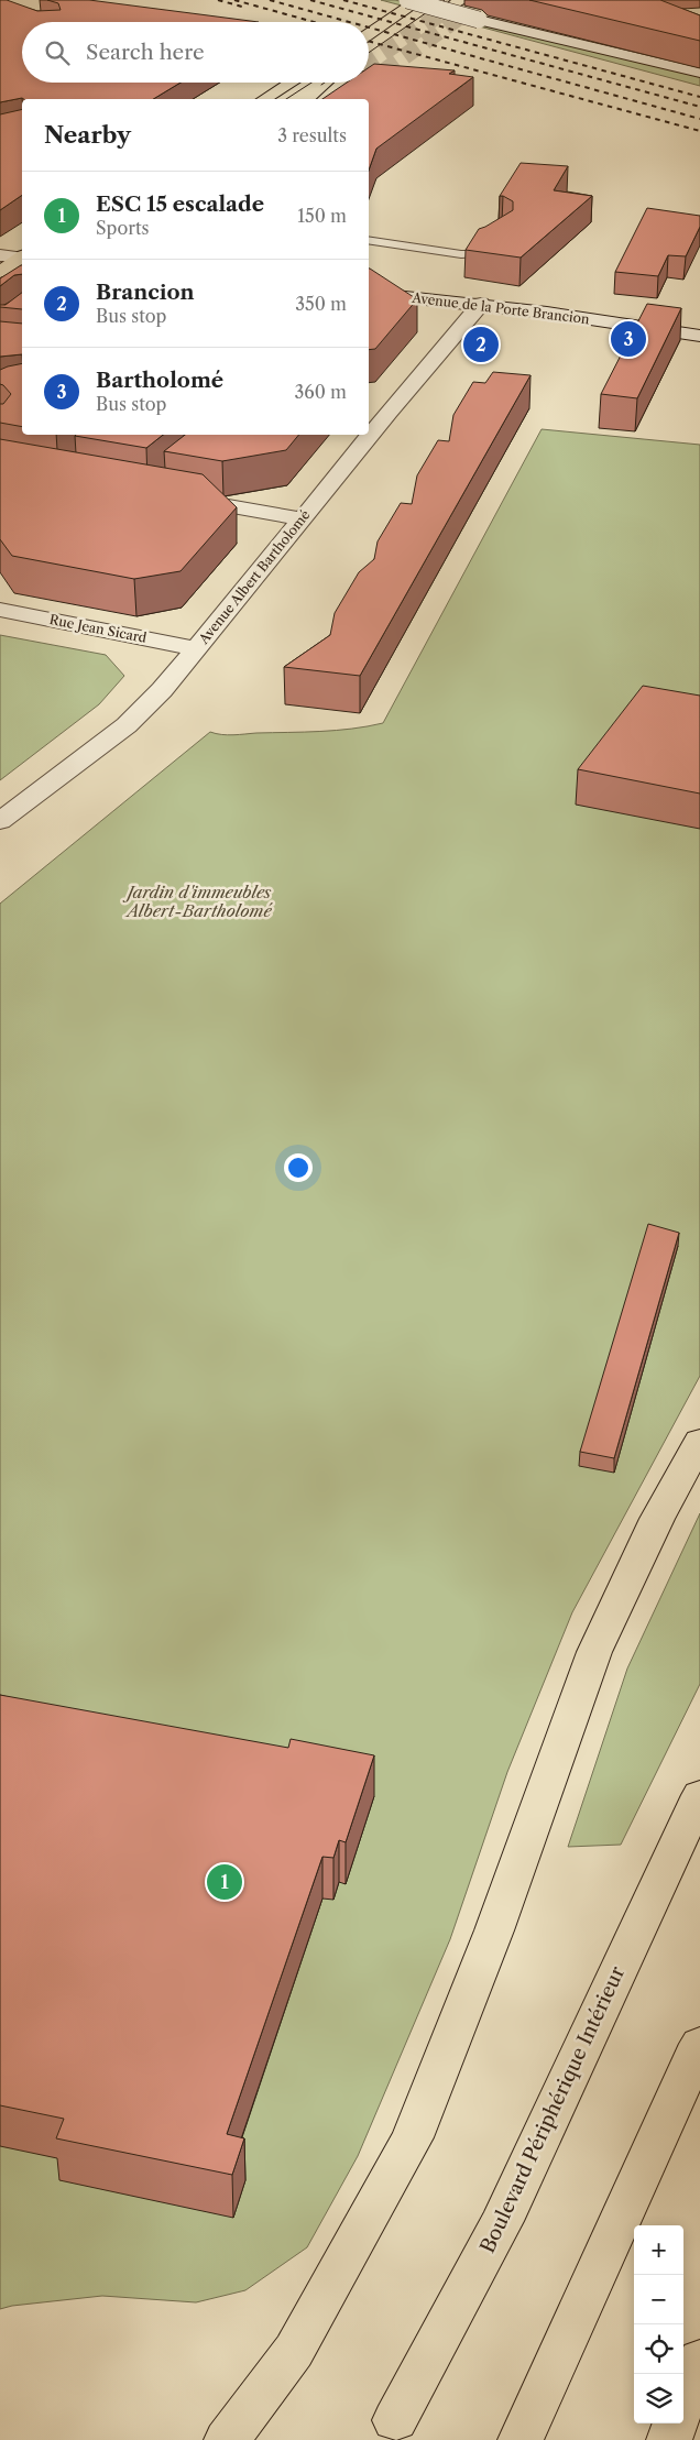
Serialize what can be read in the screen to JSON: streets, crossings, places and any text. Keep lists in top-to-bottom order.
{
  "streets": {
    "main road": ["Boulevard Périphérique Intérieur"],
    "street": ["Avenue de la Porte Brancion", "Avenue Albert Bartholomé", "Rue Jean Sicard"]
  },
  "crossings": [
    ["Avenue de la Porte Brancion", "Avenue Albert Bartholomé"],
    ["Avenue Albert Bartholomé", "Rue Jean Sicard"]
  ],
  "parks": ["Jardin d'immeubles Albert-Bartholomé"],
  "page": {
    "search": "Search here",
    "heading": ["Nearby", "3 results"],
    "list": [
      {
        "mark": "1",
        "name": "ESC 15 escalade",
        "note": "Sports",
        "value": "150 m"
      },
      {
        "mark": "2",
        "name": "Brancion",
        "note": "Bus stop",
        "value": "350 m"
      },
      {
        "mark": "3",
        "name": "Bartholomé",
        "note": "Bus stop",
        "value": "360 m"
      }
    ],
    "pins": ["3", "2", "1"],
    "map_buttons": ["+", "−"]
  }
}
